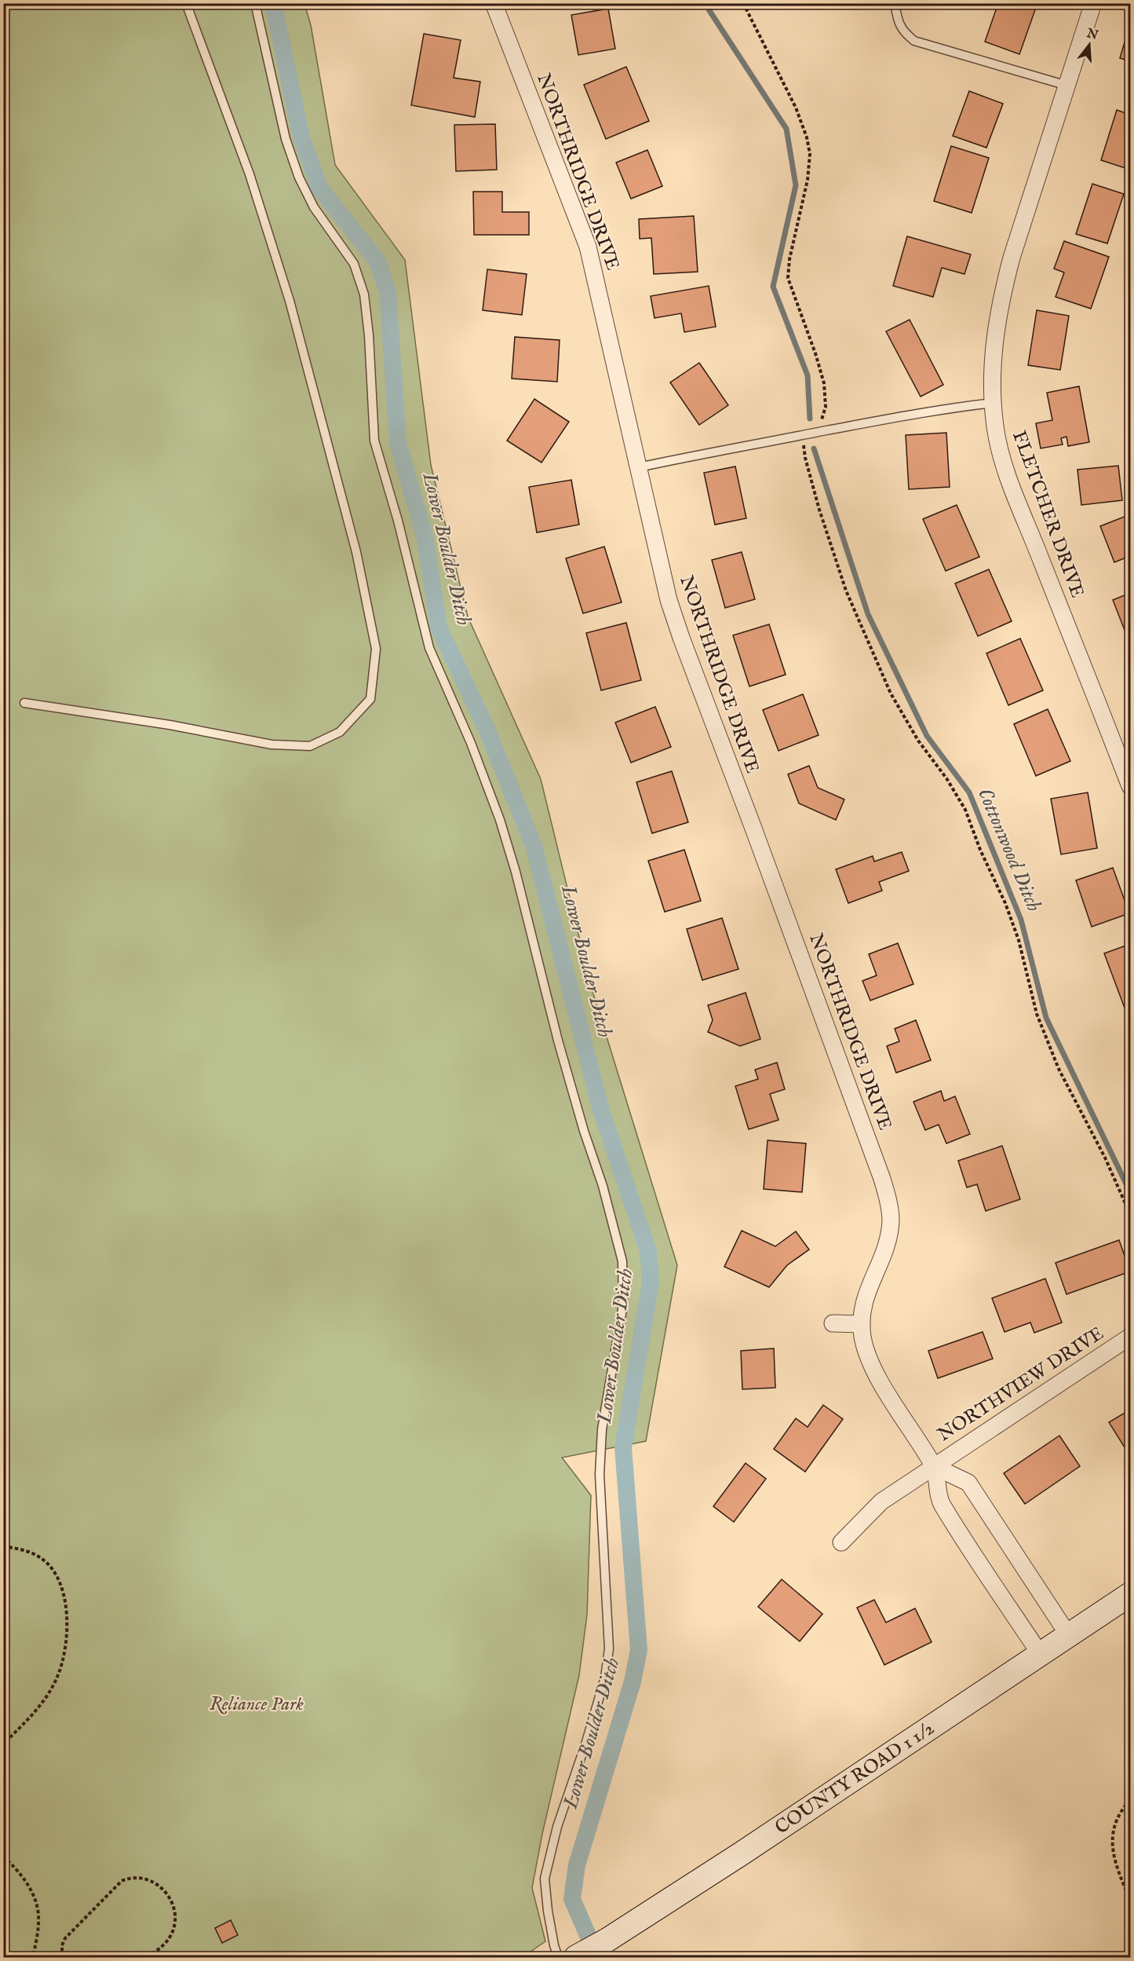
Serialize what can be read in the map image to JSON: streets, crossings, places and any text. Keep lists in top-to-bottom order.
{
  "streets": {
    "street": [
      "NORTHRIDGE DRIVE",
      "FLETCHER DRIVE",
      "NORTHVIEW DRIVE",
      "COUNTY ROAD 1 1/2"
    ]
  },
  "crossings": [
    ["NORTHRIDGE DRIVE", "NORTHVIEW DRIVE"],
    ["NORTHRIDGE DRIVE", "COUNTY ROAD 1 1/2"]
  ],
  "water": ["Lower Boulder Ditch", "Cottonwood Ditch"],
  "parks": ["Reliance Park"],
  "north": "top"
}
